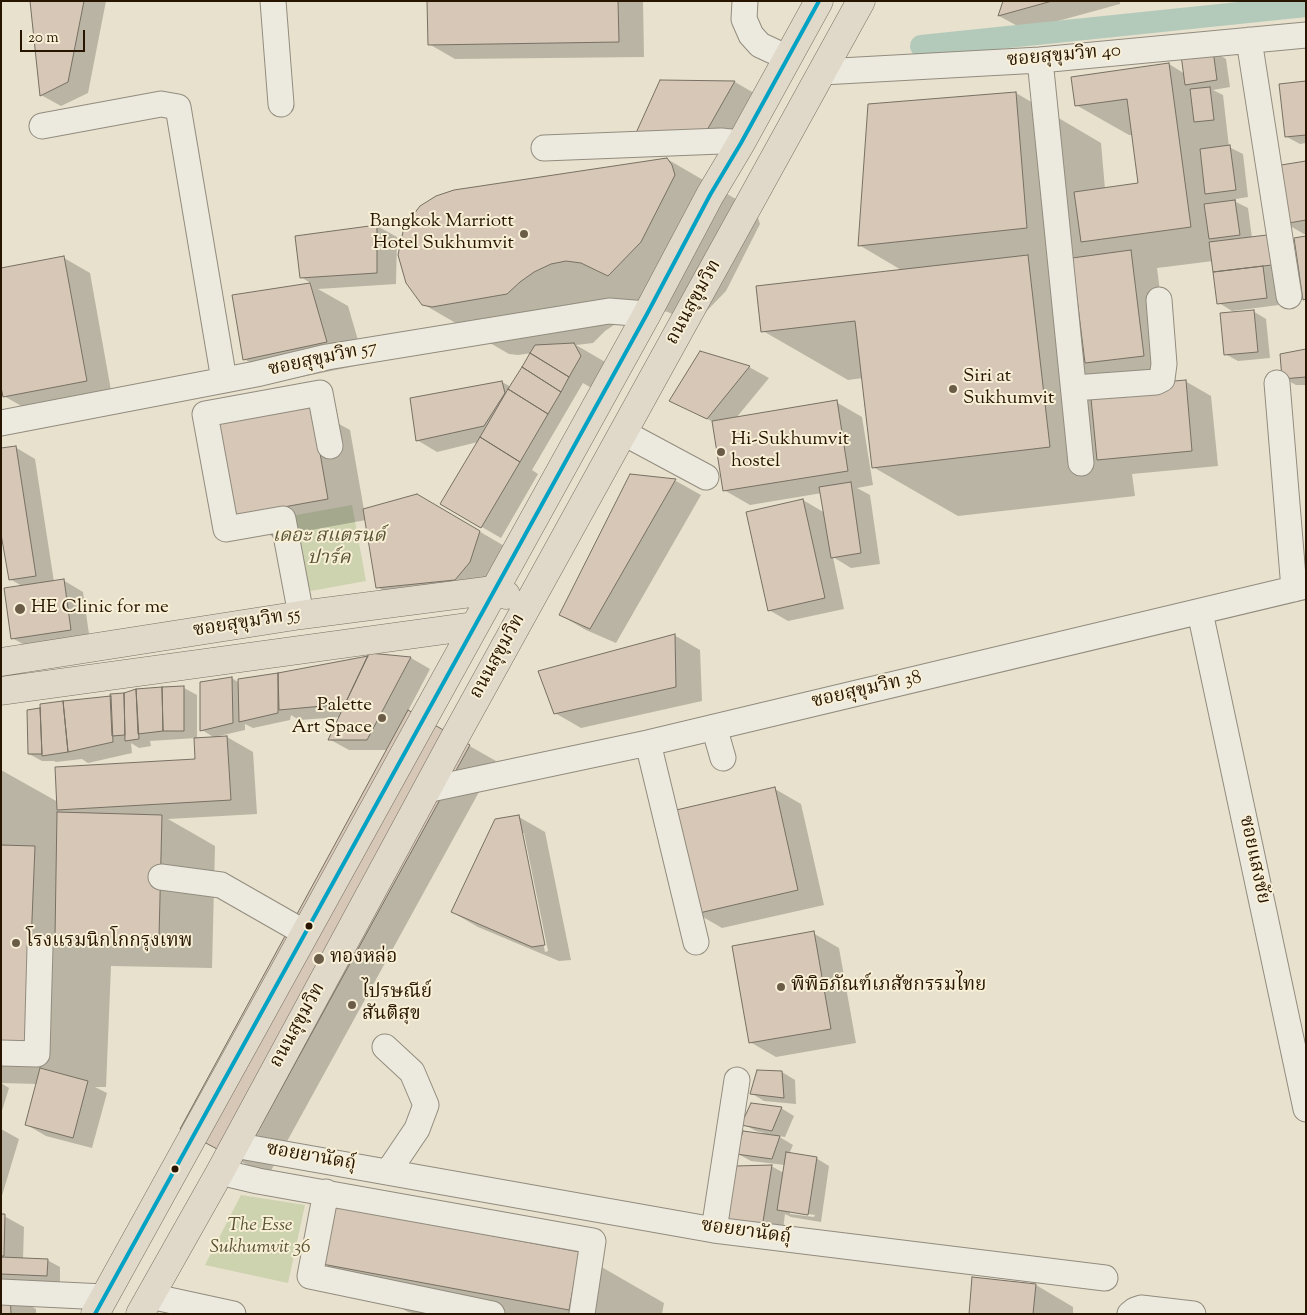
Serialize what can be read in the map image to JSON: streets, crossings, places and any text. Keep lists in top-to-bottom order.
{
  "streets": {
    "main road": ["ถนนสุขุมวิท", "ซอยสุขุมวิท 55"],
    "street": [
      "ซอยสุขุมวิท 40",
      "ซอยสุขุมวิท 57",
      "ซอยสุขุมวิท 38",
      "ซอยแสงชัย",
      "ซอยยานัดถุ์"
    ]
  },
  "crossings": [
    ["ซอยสุขุมวิท 40", "ถนนสุขุมวิท"],
    ["ถนนสุขุมวิท", "ซอยสุขุมวิท 57"],
    ["ถนนสุขุมวิท", "ซอยสุขุมวิท 55"],
    ["ถนนสุขุมวิท", "ซอยสุขุมวิท 38"],
    ["ถนนสุขุมวิท", "ซอยยานัดถุ์"],
    ["ซอยสุขุมวิท 38", "ซอยแสงชัย"]
  ],
  "parks": ["เดอะ สแตรนด์ ปาร์ค", "The Esse Sukhumvit 36"],
  "places": [
    "Bangkok Marriott Hotel Sukhumvit",
    "Siri at Sukhumvit",
    "Hi-Sukhumvit hostel",
    "HE Clinic for me",
    "Palette Art Space",
    "โรงแรมนิกโกกรุงเทพ",
    "ทองหล่อ",
    "พิพิธภัณฑ์เภสัชกรรมไทย",
    "ไปรษณีย์ สันติสุข"
  ],
  "scale_bar": "20 m"
}
